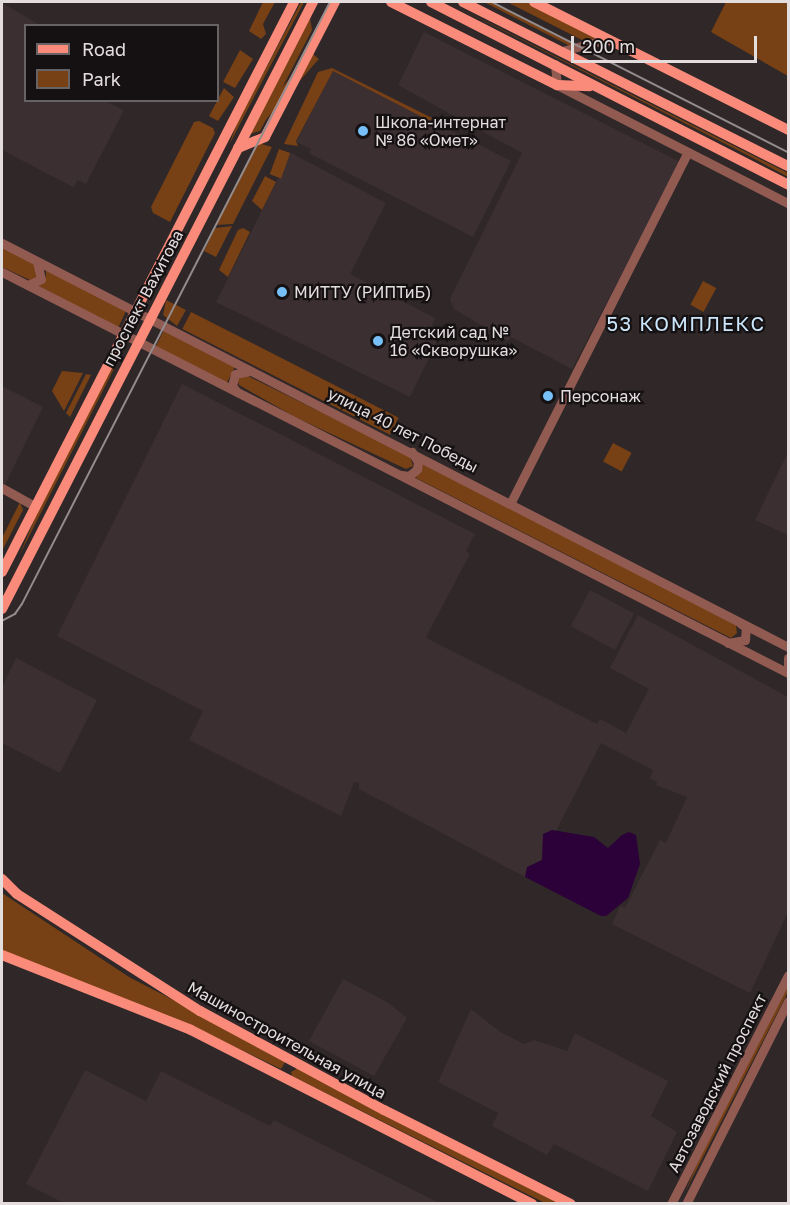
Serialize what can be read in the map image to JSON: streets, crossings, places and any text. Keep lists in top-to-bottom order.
{
  "streets": {
    "main road": ["проспект Вахитова", "Машиностроительная улица"],
    "street": ["улица 40 лет Победы", "Автозаводский проспект"]
  },
  "crossings": [
    ["проспект Вахитова", "улица 40 лет Победы"]
  ],
  "districts": ["53 КОМПЛЕКС"],
  "places": [
    "Школа-интернат № 86 «Омет»",
    "МИТТУ (РИПТиБ)",
    "Детский сад № 16 «Скворушка»",
    "Персонаж"
  ],
  "legend": ["Road", "Park"],
  "scale_bar": "200 m"
}
